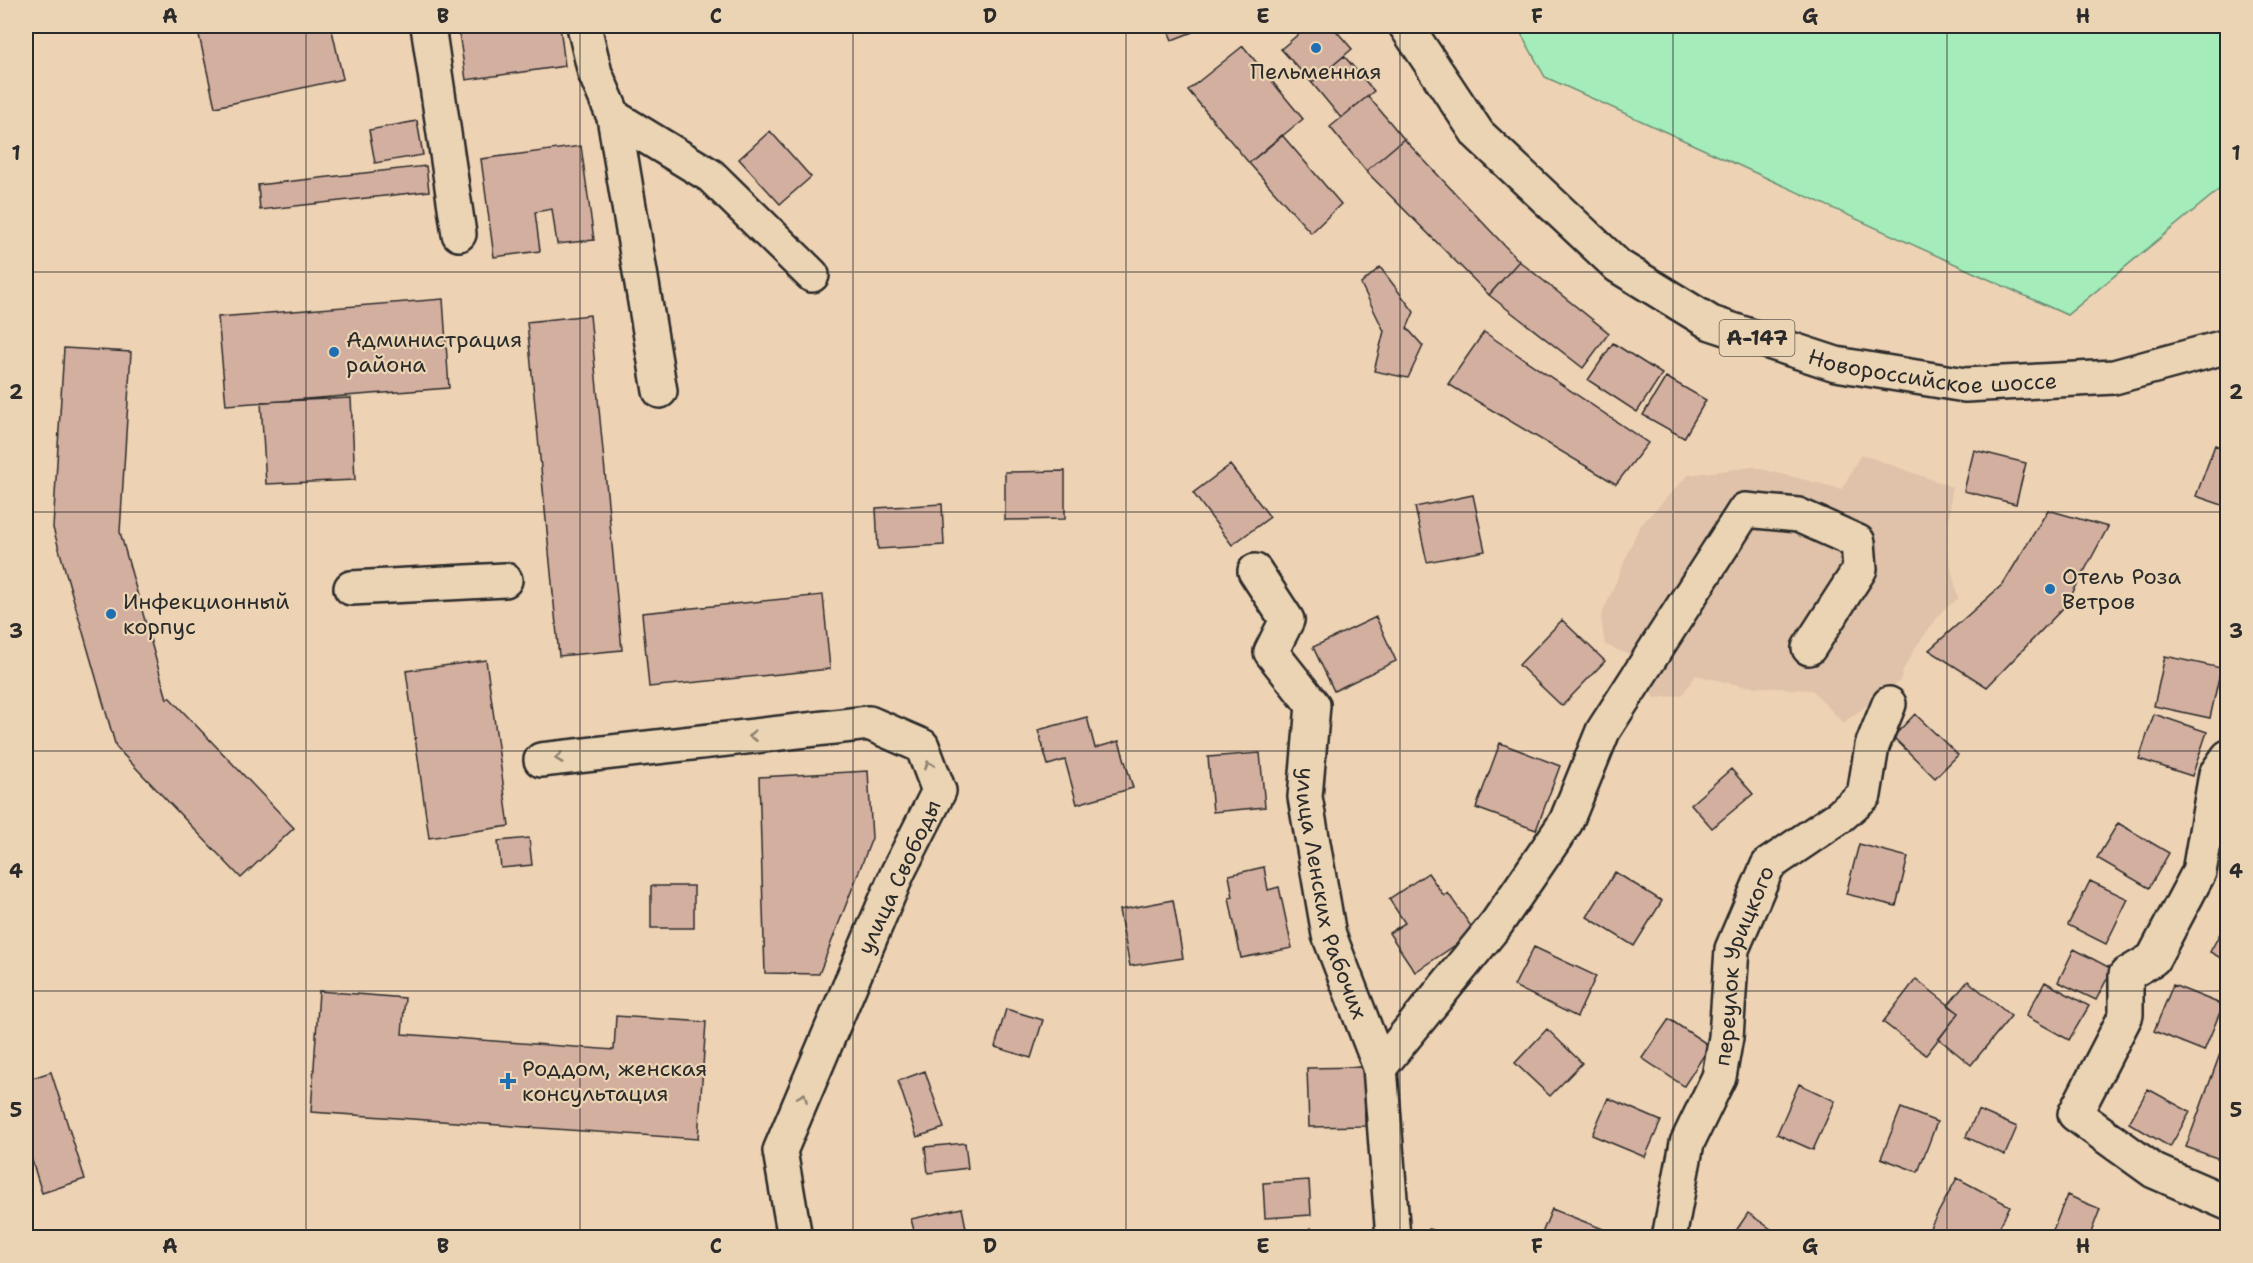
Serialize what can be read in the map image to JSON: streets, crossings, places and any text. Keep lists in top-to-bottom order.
{
  "streets": {
    "main road": [
      "А-147",
      "Новороссийское шоссе",
      "улица Свободы",
      "улица Ленских Рабочих",
      "переулок Урицкого"
    ]
  },
  "places": {
    "other": [
      "Пельменная",
      "Администрация района",
      "Отель Роза Ветров",
      "Инфекционный корпус"
    ],
    "health": ["Роддом, женская консультация"]
  },
  "grid": {
    "columns": [
      "A",
      "B",
      "C",
      "D",
      "E",
      "F",
      "G",
      "H"
    ],
    "rows": [
      "1",
      "2",
      "3",
      "4",
      "5"
    ]
  }
}
